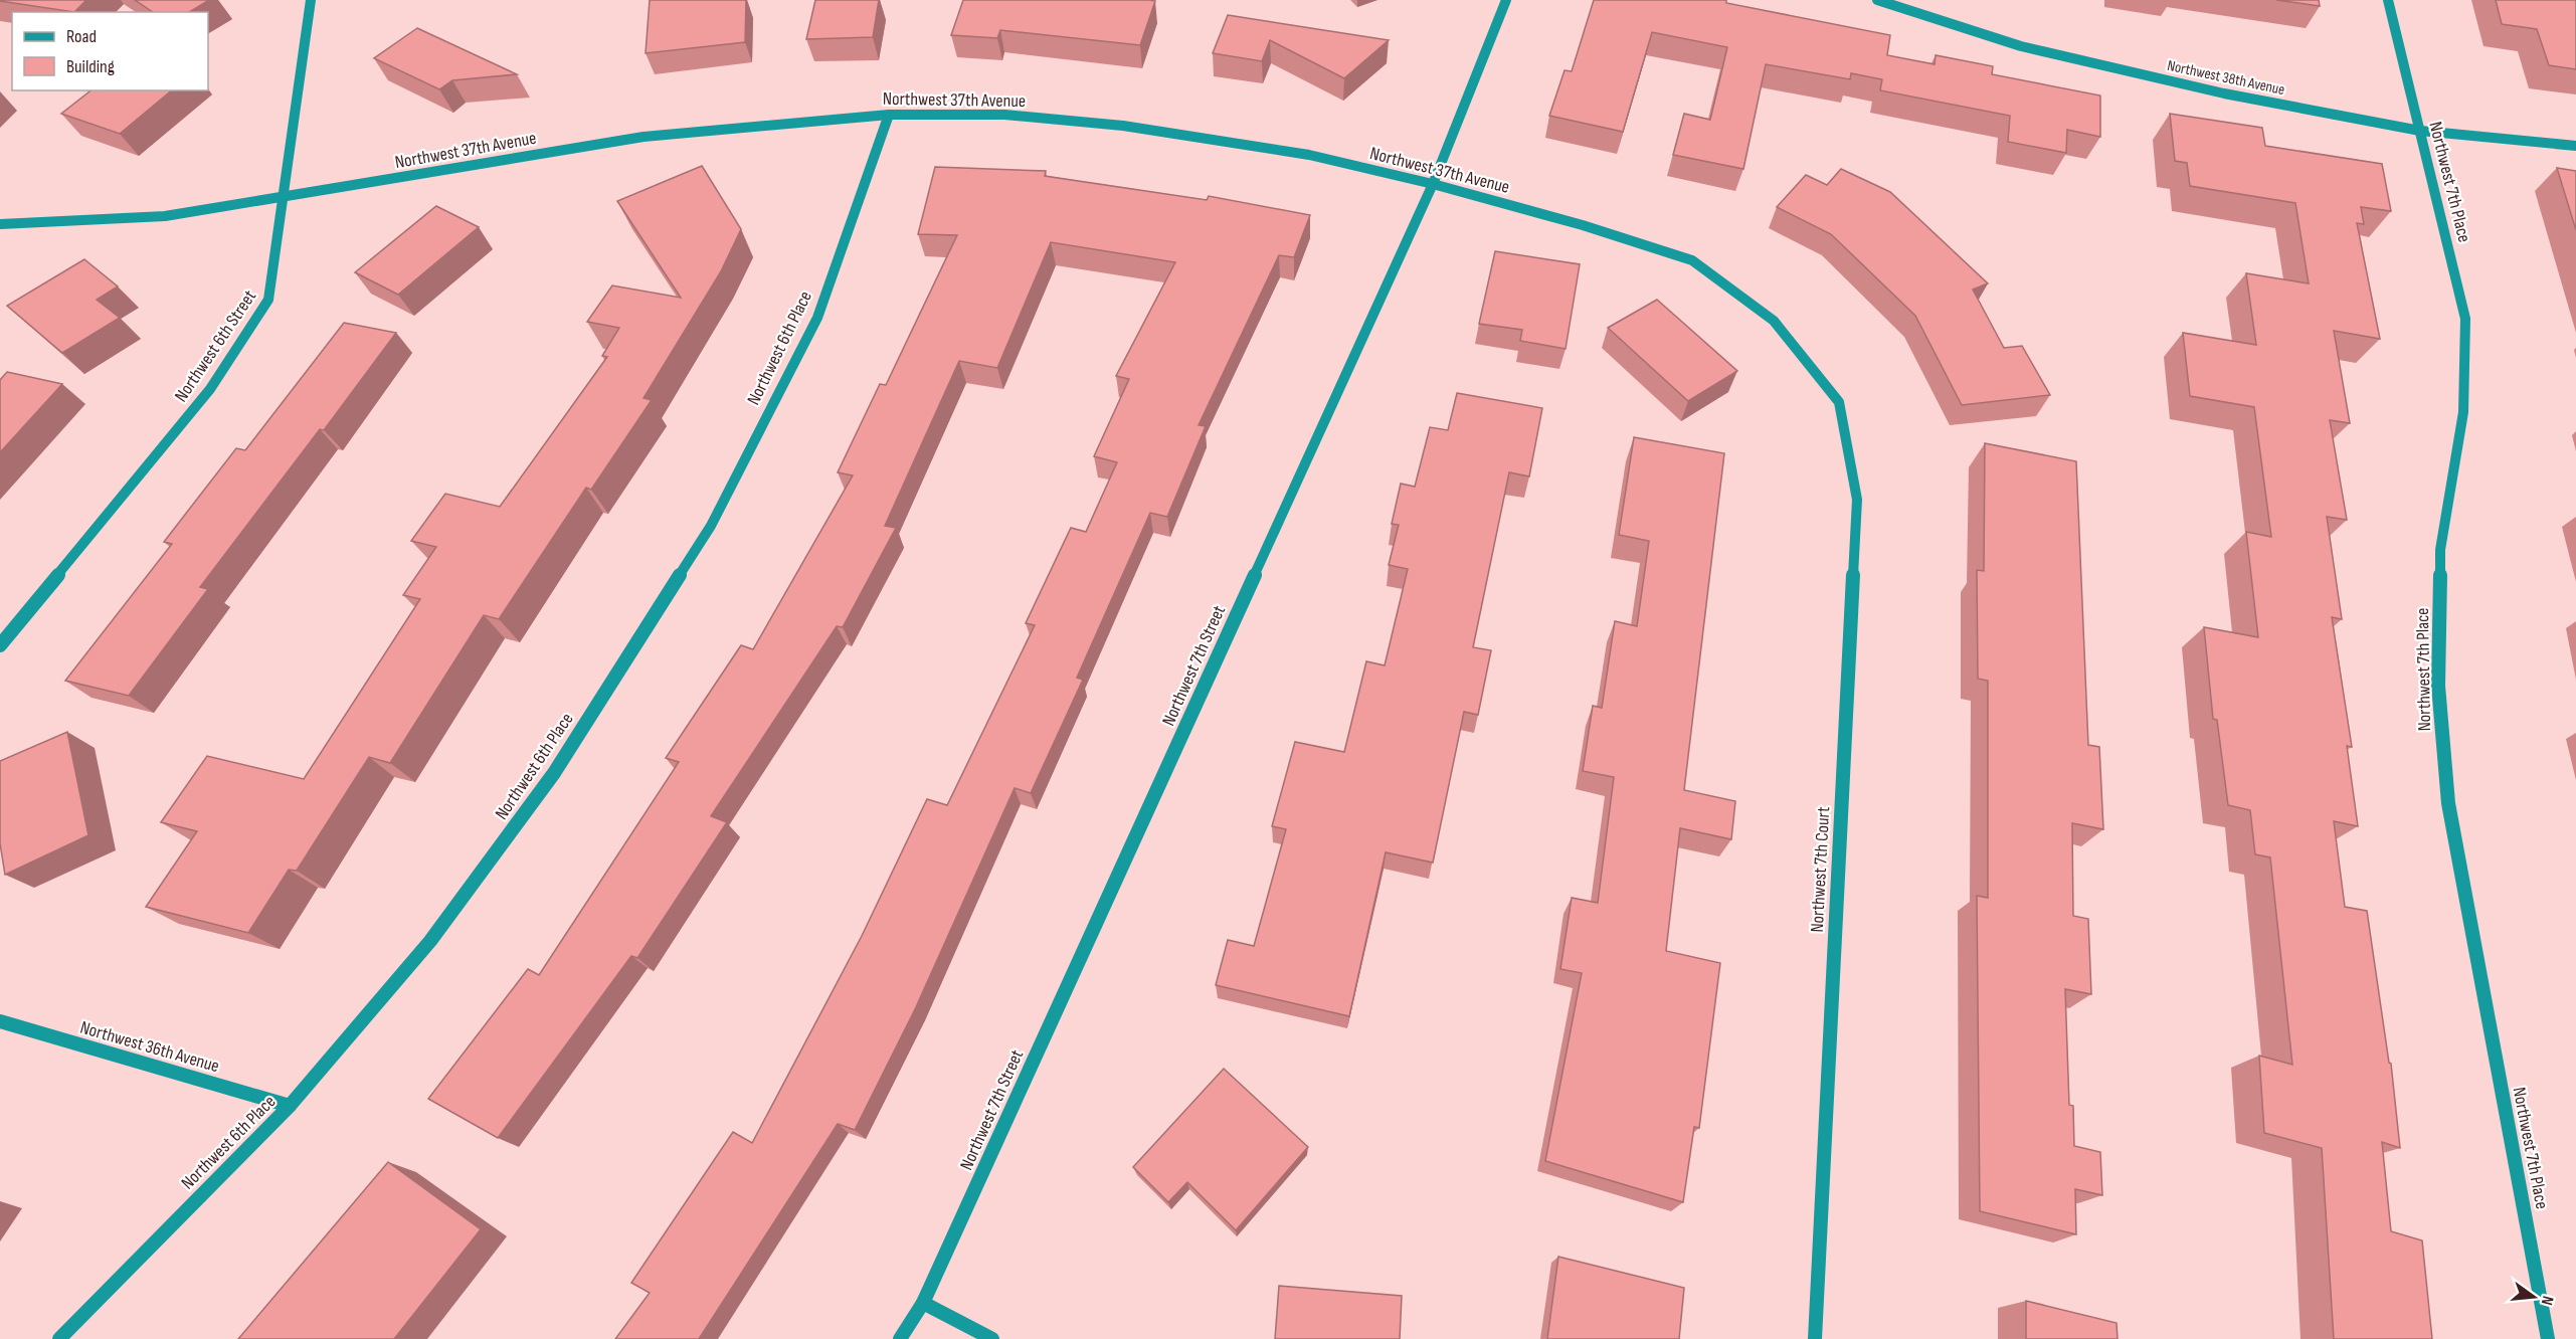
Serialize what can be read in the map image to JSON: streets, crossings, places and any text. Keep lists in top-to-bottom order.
{
  "streets": {
    "street": [
      "Northwest 38th Avenue",
      "Northwest 37th Avenue",
      "Northwest 7th Place",
      "Northwest 6th Street",
      "Northwest 6th Place",
      "Northwest 7th Street",
      "Northwest 7th Court",
      "Northwest 36th Avenue"
    ]
  },
  "crossings": [
    ["Northwest 38th Avenue", "Northwest 7th Place"],
    ["Northwest 37th Avenue", "Northwest 6th Street"],
    ["Northwest 37th Avenue", "Northwest 6th Place"],
    ["Northwest 37th Avenue", "Northwest 7th Street"],
    ["Northwest 37th Avenue", "Northwest 7th Court"],
    ["Northwest 6th Place", "Northwest 36th Avenue"]
  ],
  "legend": ["Road", "Building"],
  "north": "right"
}
